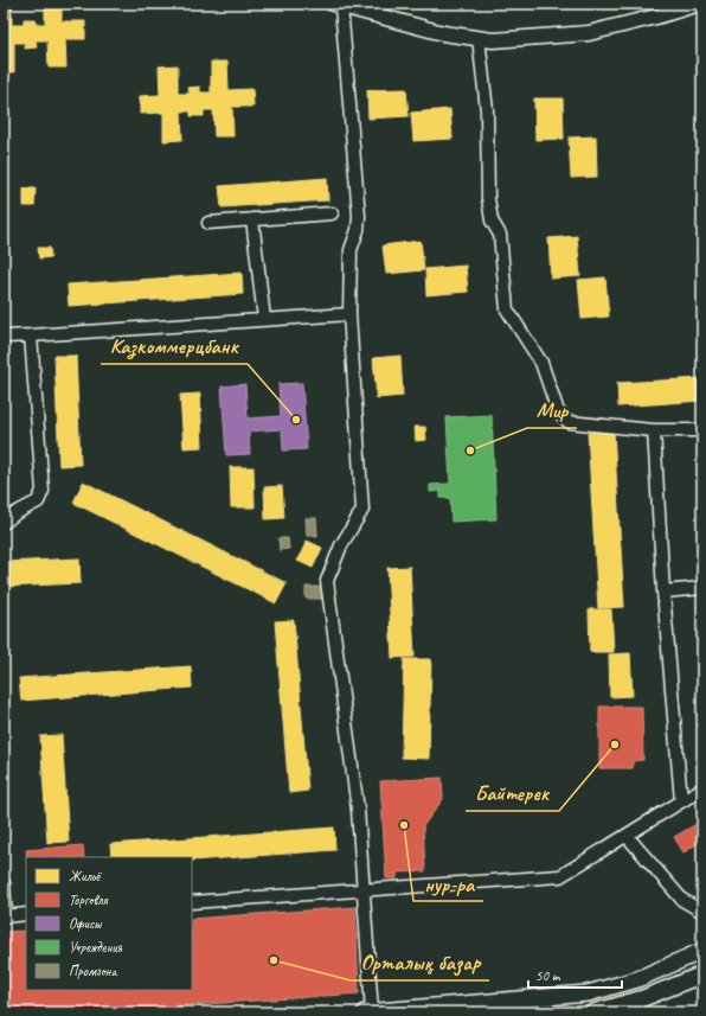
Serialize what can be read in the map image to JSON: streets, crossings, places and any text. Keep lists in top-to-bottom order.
{
  "places": [
    "Казкоммерцбанк",
    "Мир",
    "Байтерек",
    "нур-ра",
    "Орталық базар"
  ],
  "legend": [
    "Жильё",
    "Торговля",
    "Офисы",
    "Учреждения",
    "Промзона"
  ],
  "scale_bar": "50 m"
}
